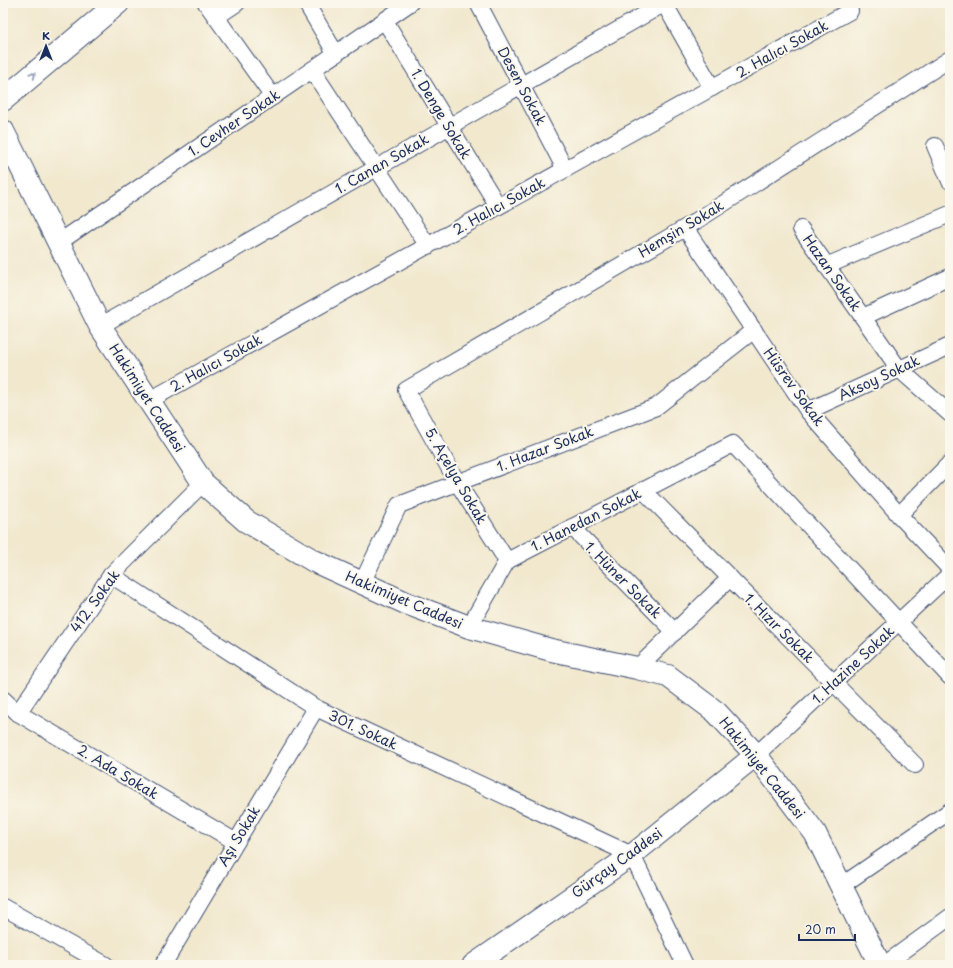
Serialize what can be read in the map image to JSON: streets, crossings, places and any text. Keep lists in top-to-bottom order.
{
  "streets": {
    "main road": ["Hakimiyet Caddesi"],
    "street": [
      "2. Halıcı Sokak",
      "Desen Sokak",
      "1. Denge Sokak",
      "1. Cevher Sokak",
      "1. Canan Sokak",
      "Hemşin Sokak",
      "Hazan Sokak",
      "Aksoy Sokak",
      "Hüsrev Sokak",
      "1. Hazar Sokak",
      "5. Açelya Sokak",
      "1. Hanedan Sokak",
      "1. Hüner Sokak",
      "412. Sokak",
      "1. Hızır Sokak",
      "1. Hazine Sokak",
      "301. Sokak",
      "2. Ada Sokak",
      "Aşı Sokak",
      "Gürçay Caddesi"
    ]
  },
  "crossings": [
    ["2. Halıcı Sokak", "Desen Sokak"],
    ["2. Halıcı Sokak", "1. Denge Sokak"],
    ["2. Halıcı Sokak", "Hakimiyet Caddesi"],
    ["Desen Sokak", "1. Canan Sokak"],
    ["1. Denge Sokak", "1. Cevher Sokak"],
    ["1. Denge Sokak", "1. Canan Sokak"],
    ["1. Cevher Sokak", "Hakimiyet Caddesi"],
    ["1. Canan Sokak", "Hakimiyet Caddesi"],
    ["Hemşin Sokak", "Hüsrev Sokak"],
    ["Hemşin Sokak", "5. Açelya Sokak"],
    ["Hazan Sokak", "Aksoy Sokak"],
    ["Aksoy Sokak", "Hüsrev Sokak"],
    ["Hüsrev Sokak", "1. Hazar Sokak"],
    ["Hakimiyet Caddesi", "1. Hazar Sokak"],
    ["Hakimiyet Caddesi", "412. Sokak"],
    ["Hakimiyet Caddesi", "1. Hazine Sokak"],
    ["Hakimiyet Caddesi", "Gürçay Caddesi"],
    ["1. Hazar Sokak", "5. Açelya Sokak"],
    ["5. Açelya Sokak", "1. Hanedan Sokak"],
    ["1. Hanedan Sokak", "1. Hüner Sokak"],
    ["1. Hanedan Sokak", "1. Hızır Sokak"],
    ["1. Hanedan Sokak", "1. Hazine Sokak"],
    ["412. Sokak", "301. Sokak"],
    ["412. Sokak", "2. Ada Sokak"],
    ["1. Hızır Sokak", "1. Hazine Sokak"],
    ["1. Hazine Sokak", "Gürçay Caddesi"],
    ["301. Sokak", "Aşı Sokak"],
    ["301. Sokak", "Gürçay Caddesi"],
    ["2. Ada Sokak", "Aşı Sokak"]
  ],
  "scale_bar": "20 m",
  "north": "top"
}
